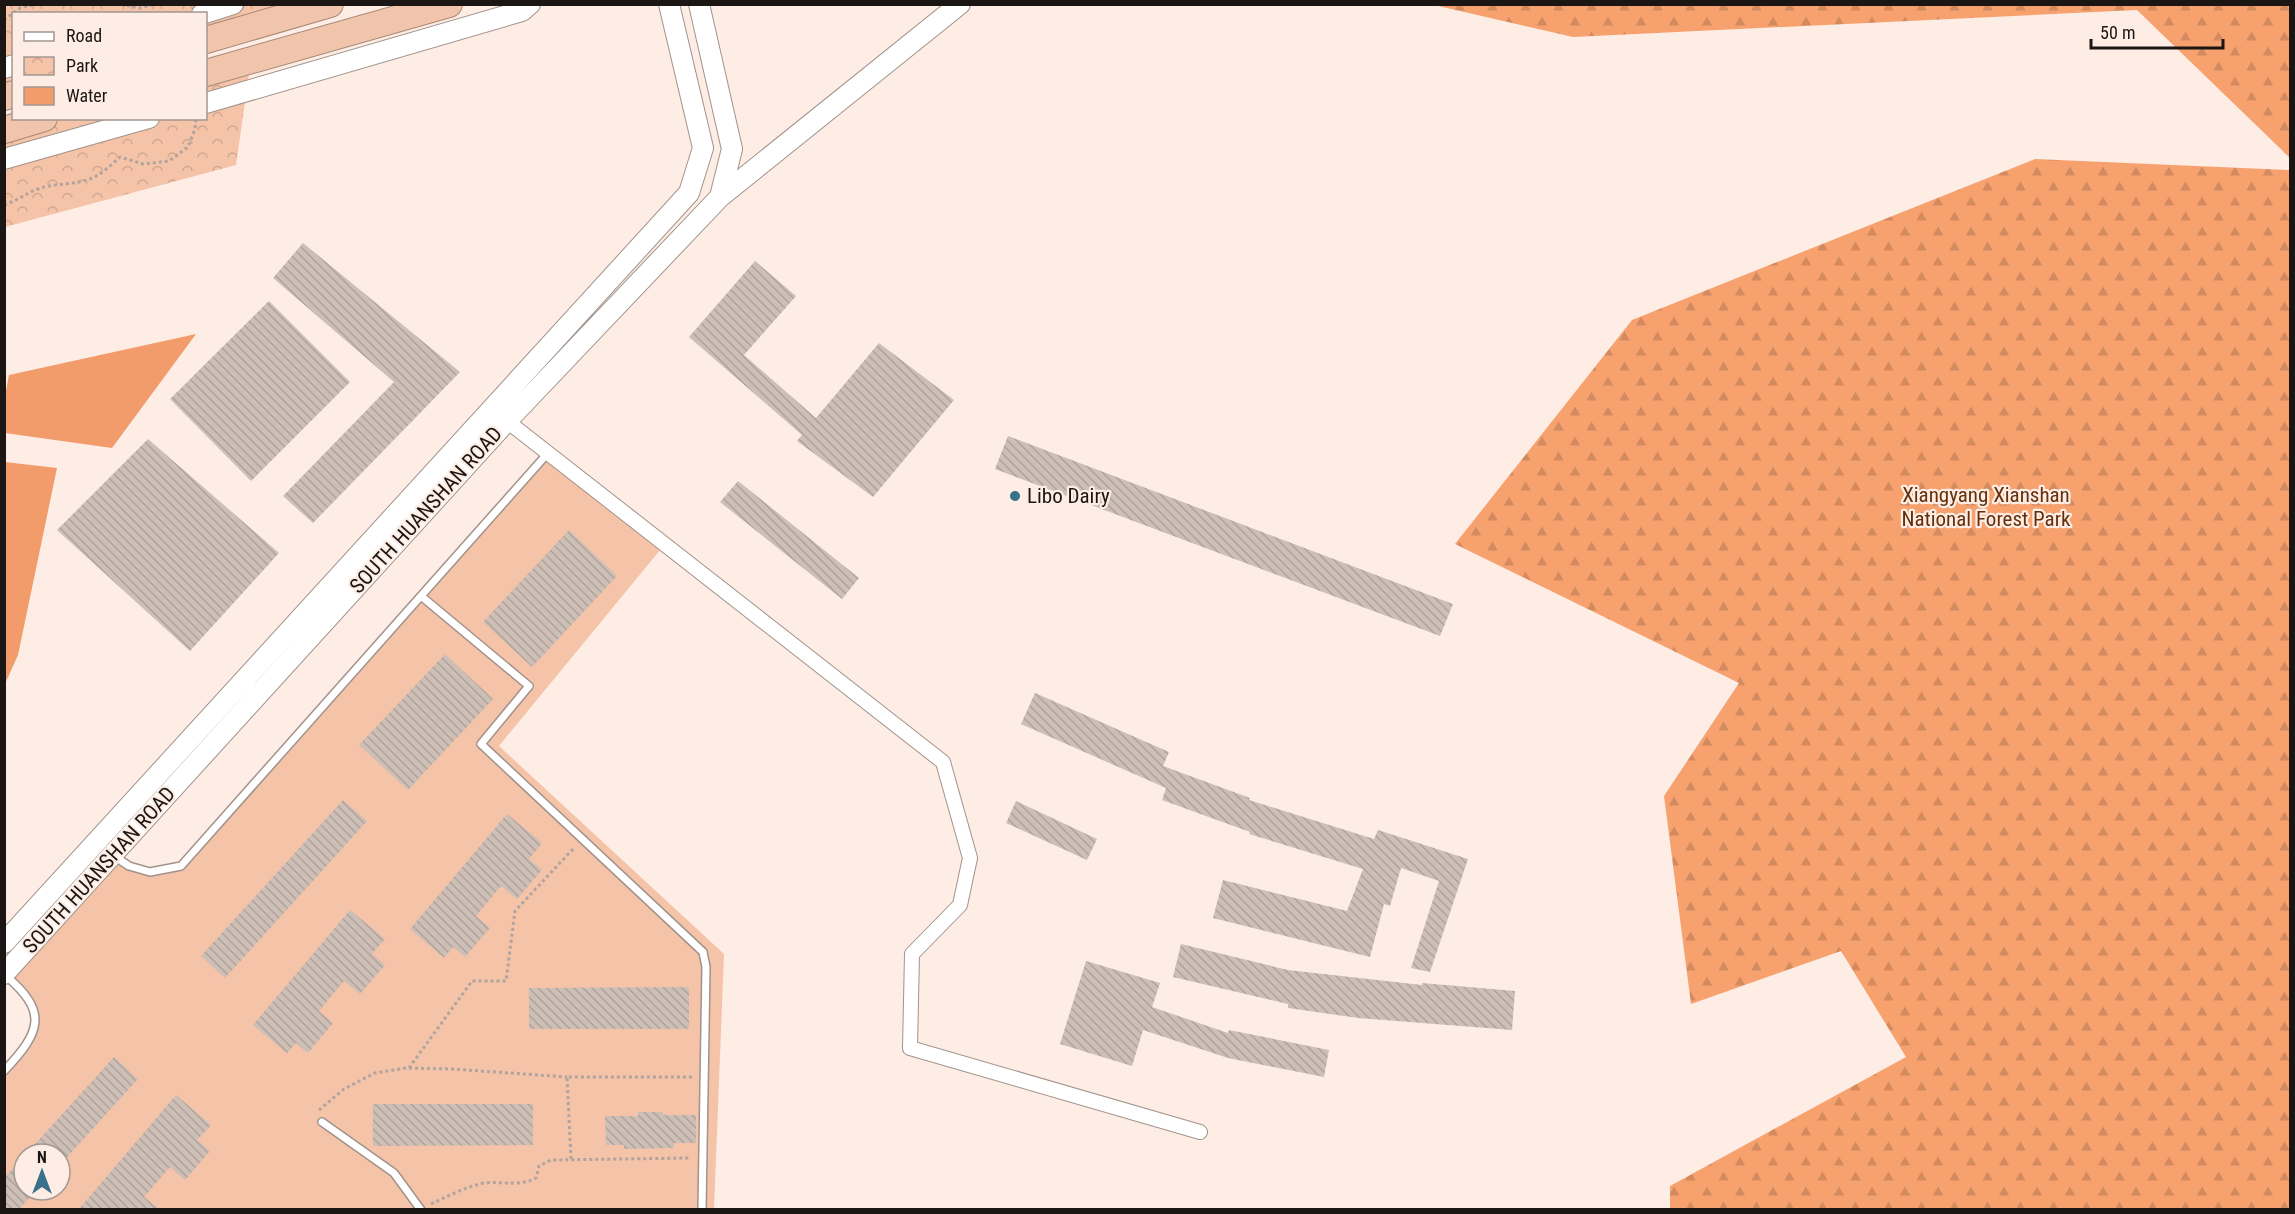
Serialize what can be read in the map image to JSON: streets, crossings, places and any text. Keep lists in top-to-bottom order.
{
  "streets": {
    "main road": ["SOUTH HUANSHAN ROAD"]
  },
  "parks": ["Xiangyang Xianshan National Forest Park"],
  "places": ["Libo Dairy"],
  "legend": ["Road", "Park", "Water"],
  "scale_bar": "50 m",
  "north": "top"
}
